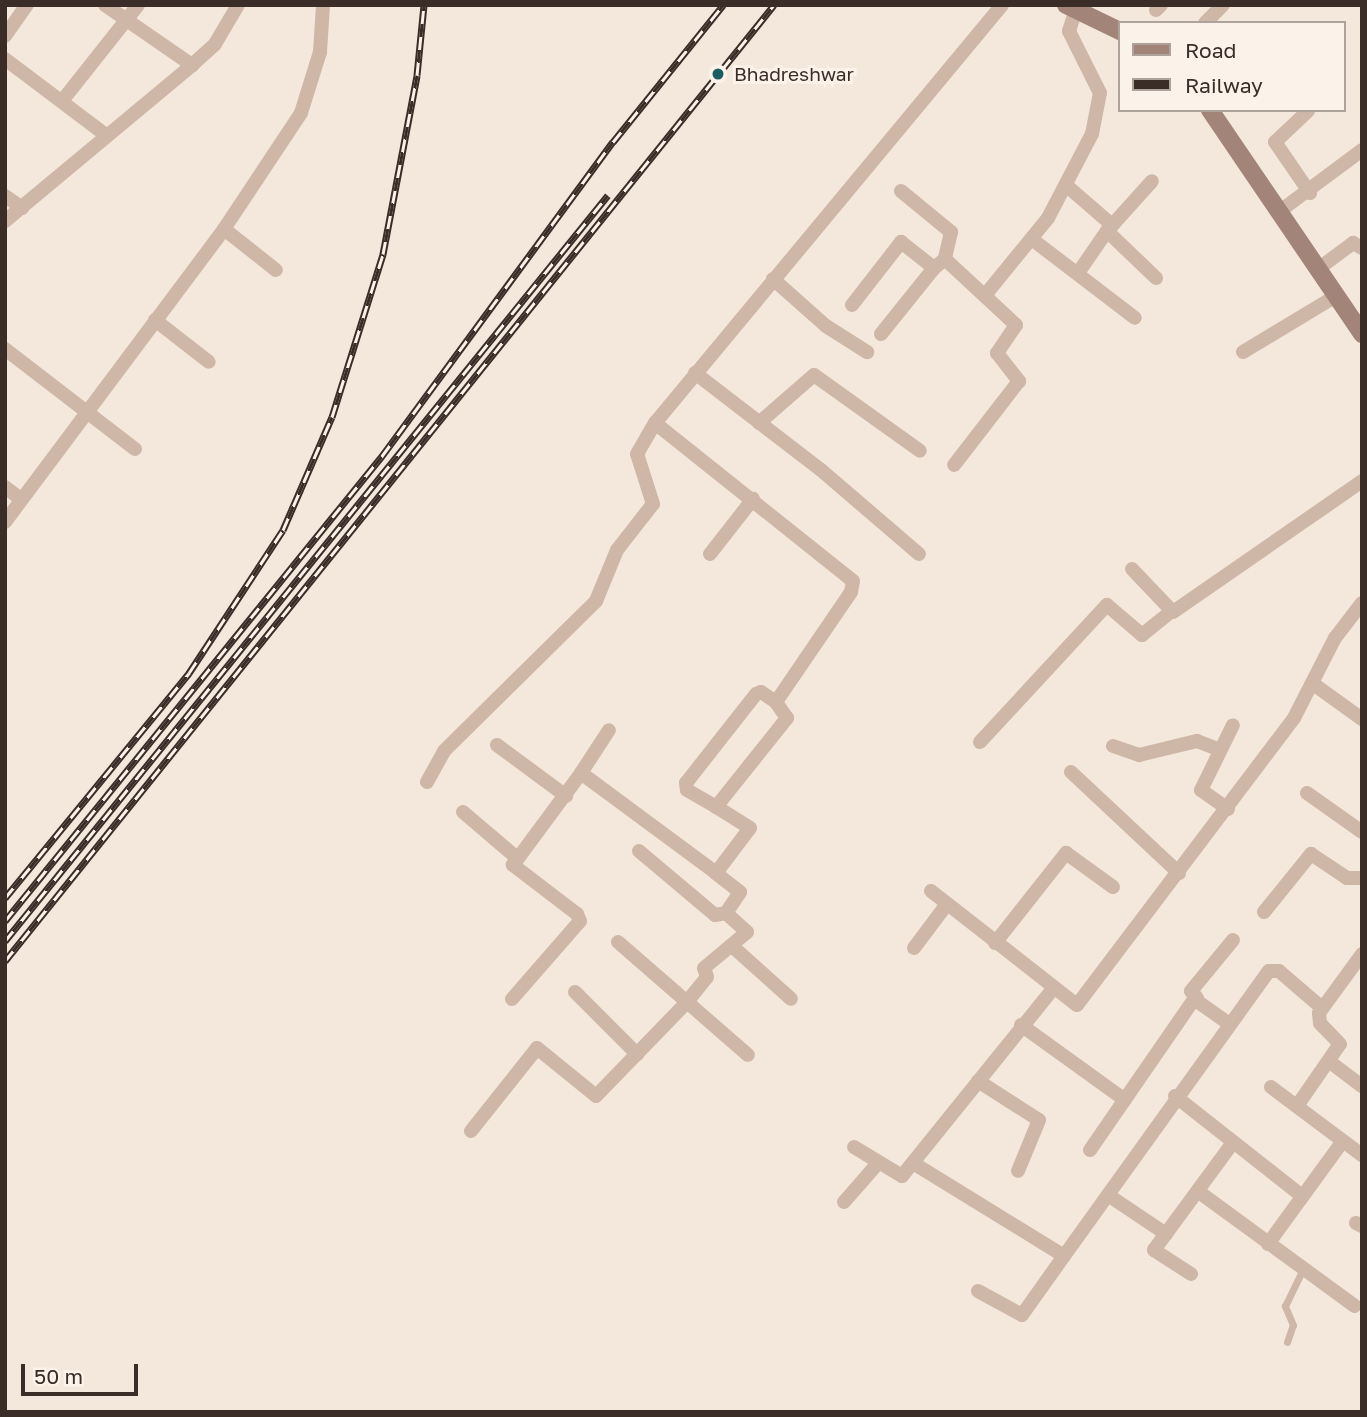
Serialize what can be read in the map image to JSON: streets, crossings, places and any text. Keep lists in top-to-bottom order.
{
  "places": ["Bhadreshwar"],
  "legend": ["Road", "Railway"],
  "scale_bar": "50 m"
}
